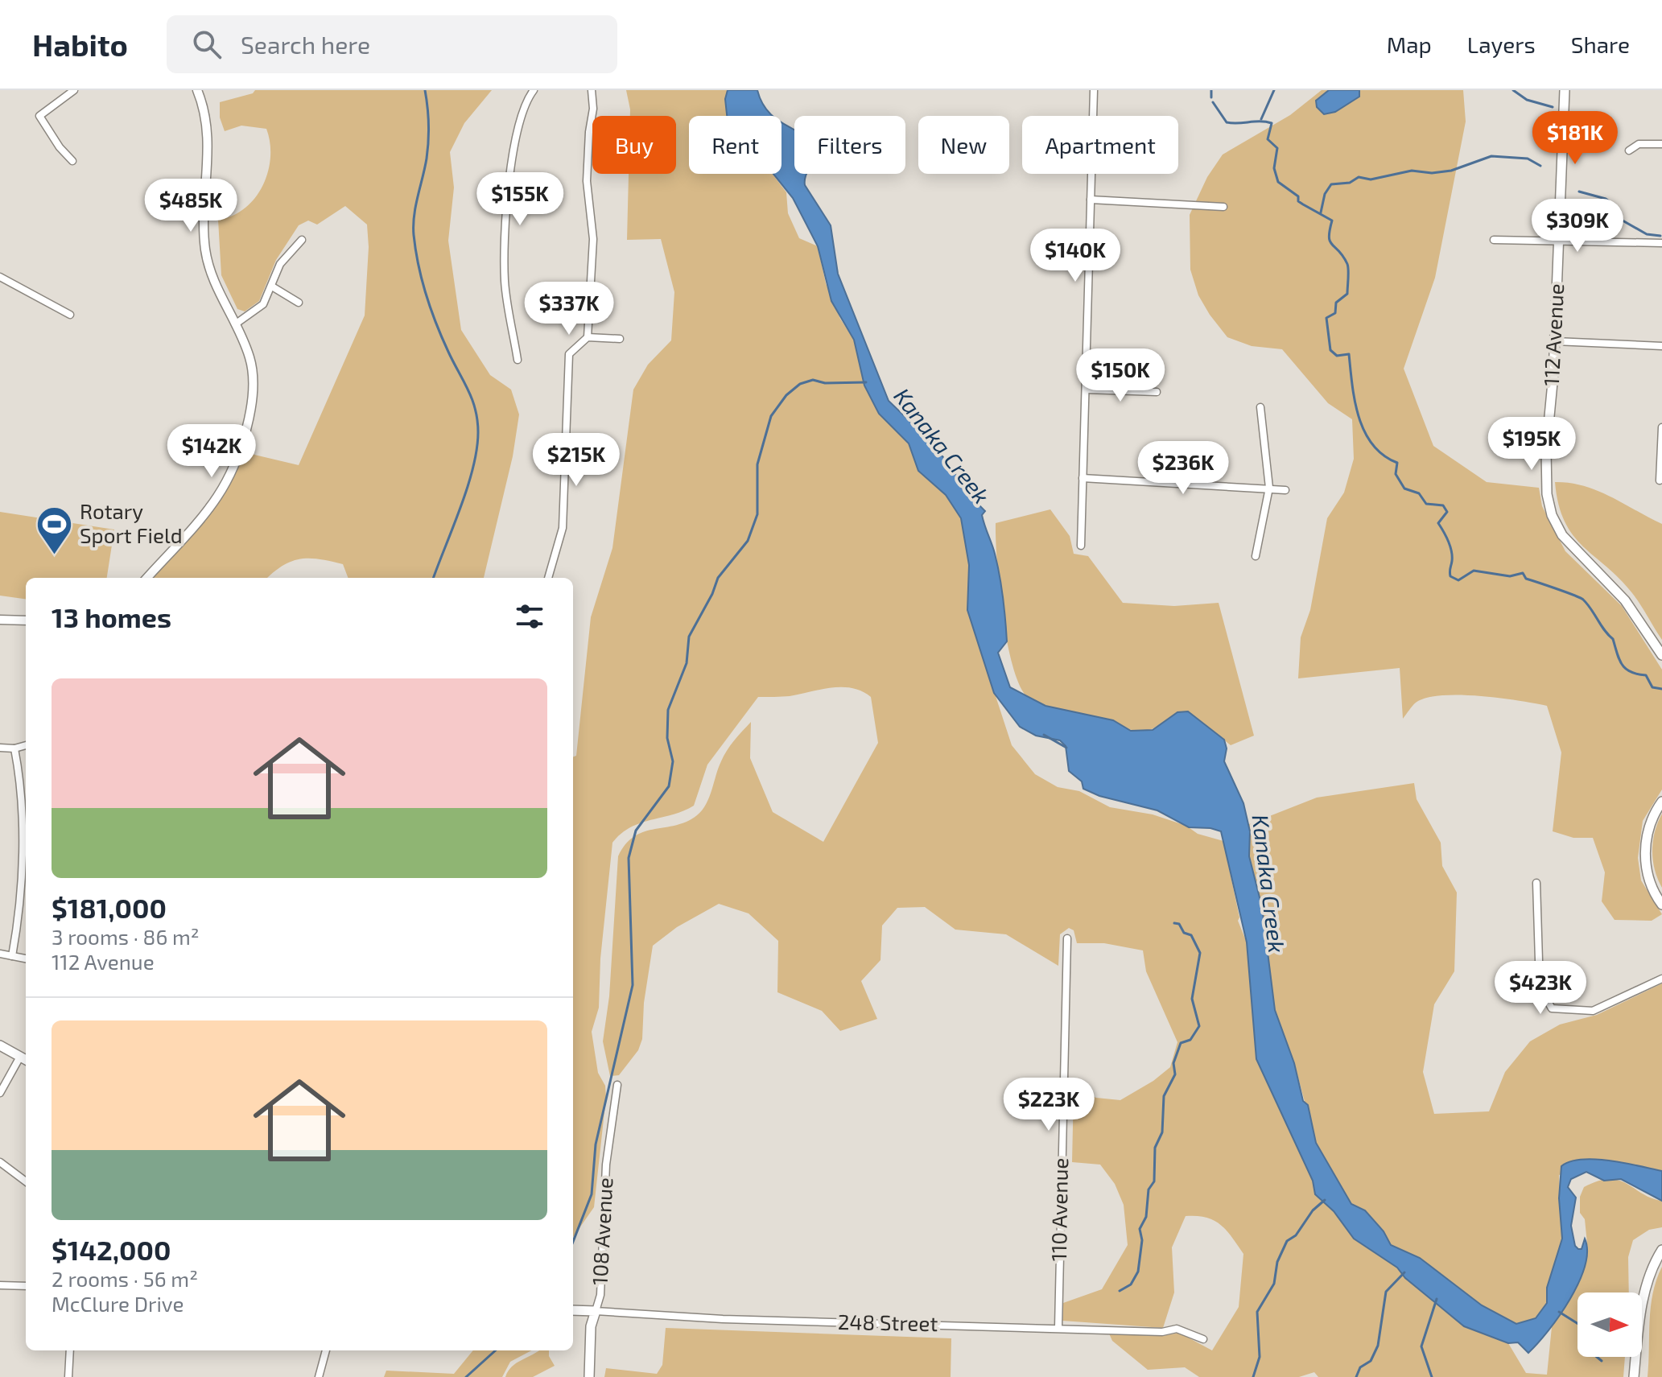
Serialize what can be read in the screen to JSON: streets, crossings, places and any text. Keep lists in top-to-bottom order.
{
  "streets": {
    "main road": ["112 Avenue", "108 Avenue", "248 Street"],
    "street": ["110 Avenue"]
  },
  "crossings": [
    ["110 Avenue", "248 Street"],
    ["108 Avenue", "248 Street"]
  ],
  "water": ["Kanaka Creek"],
  "places": {
    "sports": ["Rotary Sport Field"]
  },
  "north": "right",
  "page": {
    "header": "Habito",
    "search": "Search here",
    "nav": ["Map", "Layers", "Share"],
    "price": [
      "$181K",
      "$155K",
      "$485K",
      "$309K",
      "$140K",
      "$337K",
      "$150K",
      "$195K",
      "$142K",
      "$215K",
      "$236K",
      "$423K",
      "$223K"
    ],
    "chip": [
      "Buy",
      "Rent",
      "Filters",
      "New",
      "Apartment"
    ],
    "heading": "13 homes",
    "list": [
      {
        "name": "$181,000",
        "note": "3 rooms · 86 m² · 112 Avenue"
      },
      {
        "name": "$142,000",
        "note": "2 rooms · 56 m² · McClure Drive"
      }
    ]
  }
}
